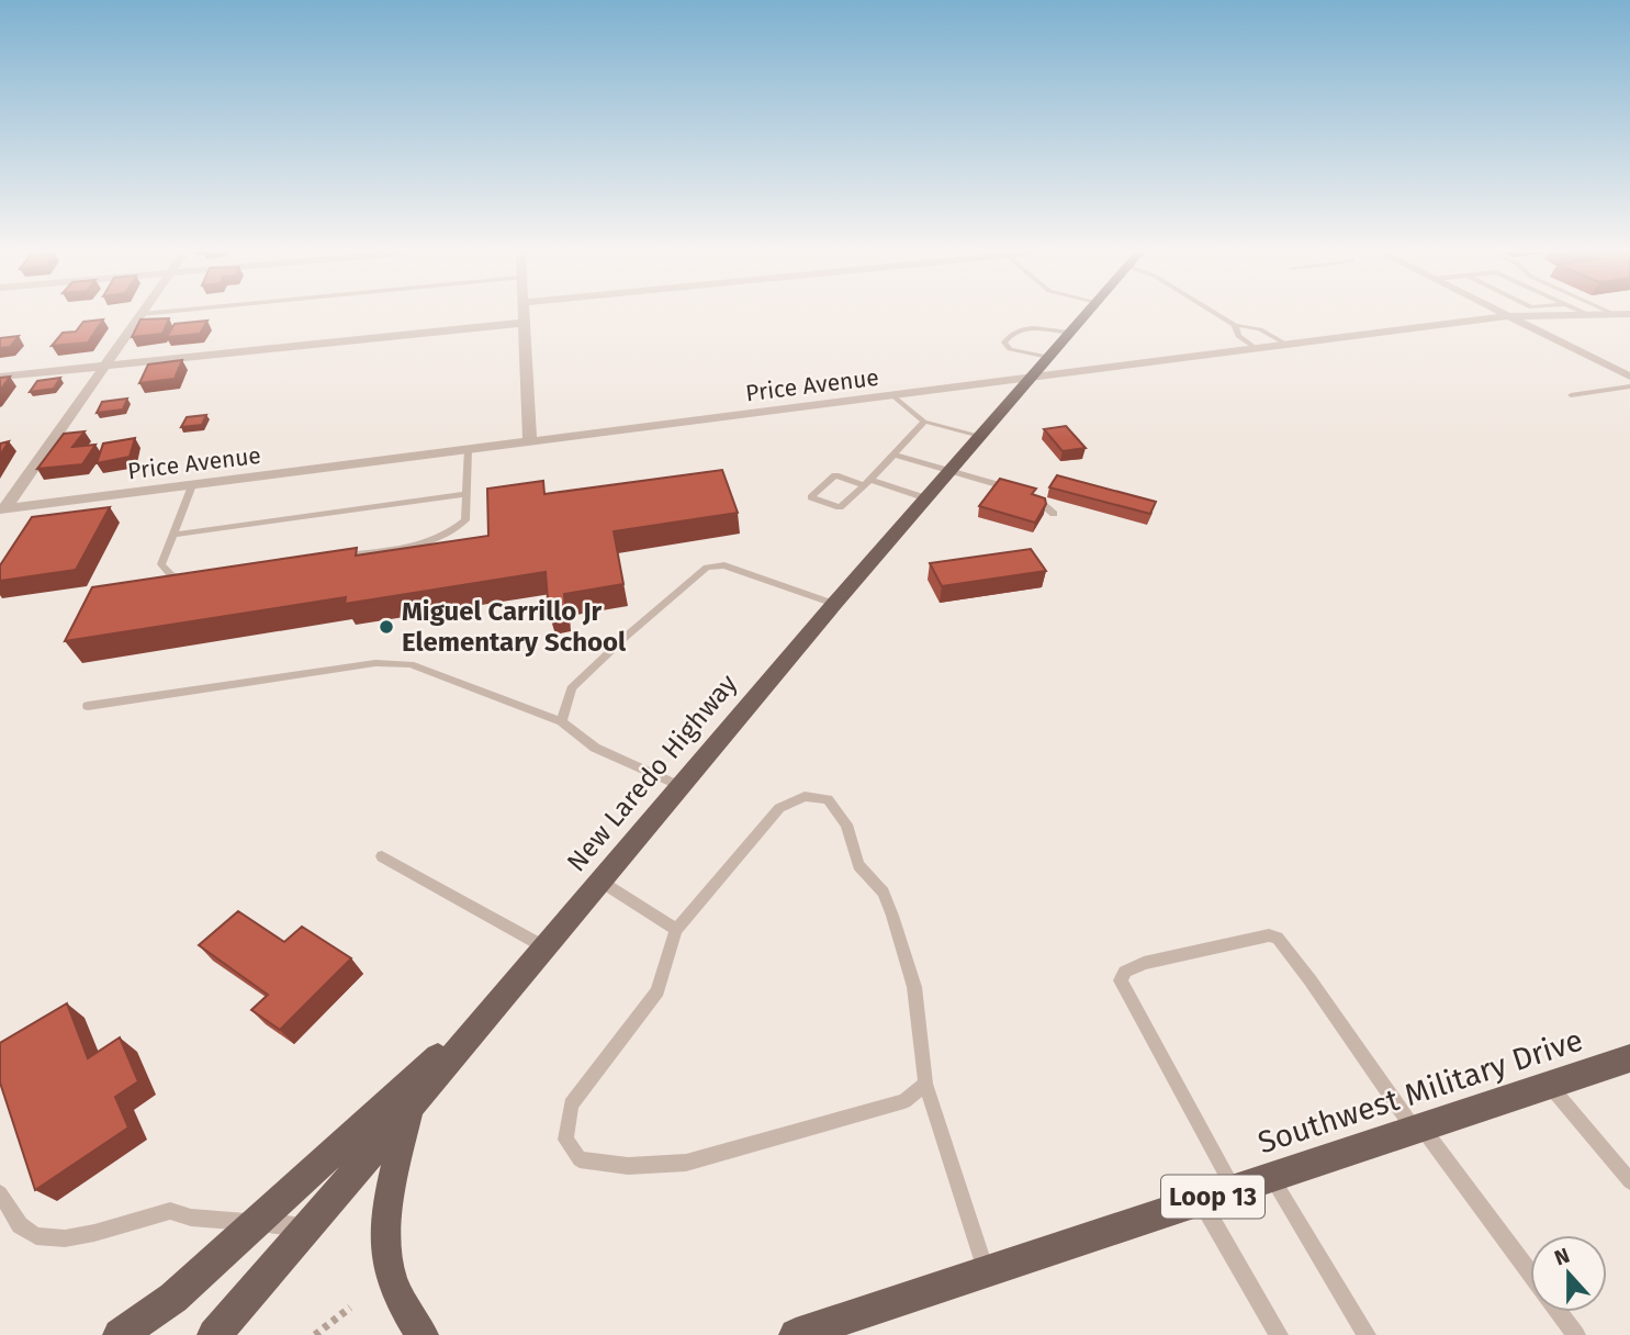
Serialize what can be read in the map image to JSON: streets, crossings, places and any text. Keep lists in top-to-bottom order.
{
  "streets": {
    "main road": ["New Laredo Highway", "Southwest Military Drive", "Loop 13"],
    "street": ["Price Avenue"]
  },
  "crossings": [
    ["Price Avenue", "New Laredo Highway"]
  ],
  "places": ["Miguel Carrillo Jr Elementary School"],
  "north": "top"
}
